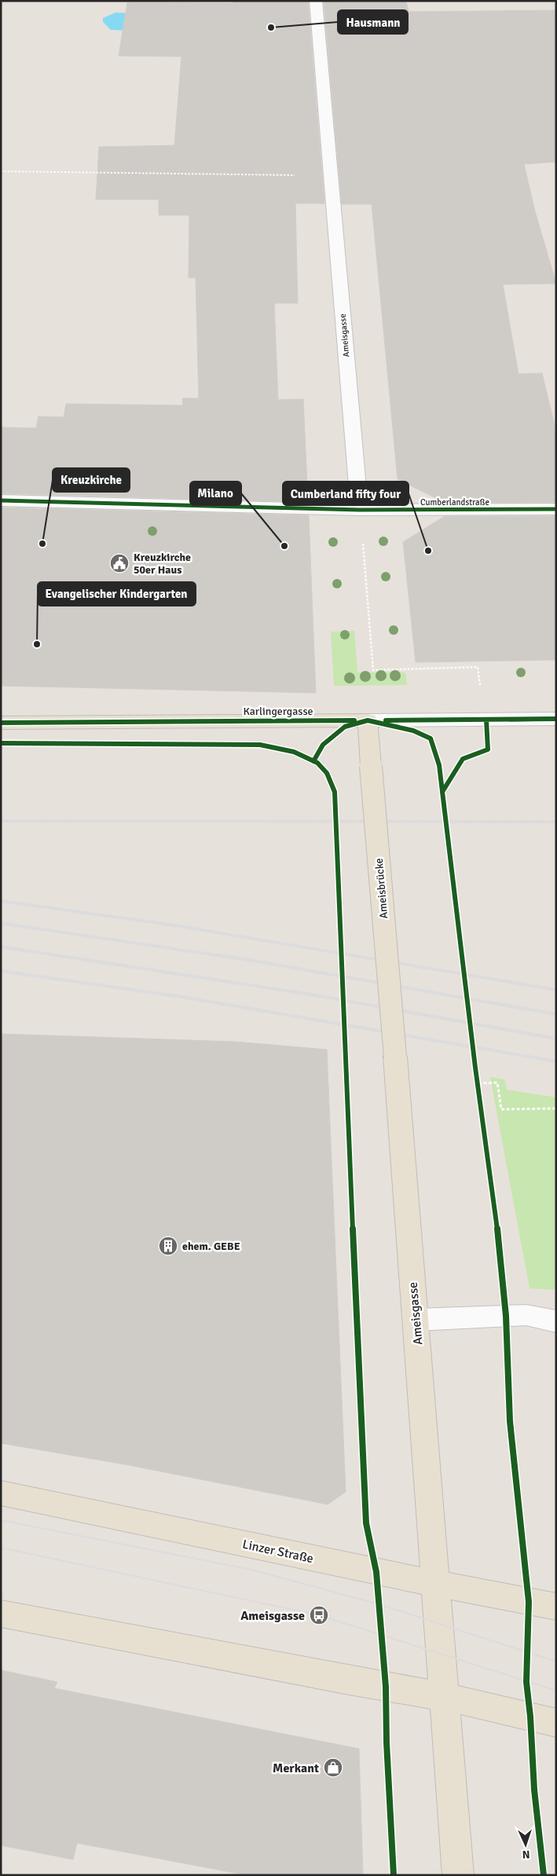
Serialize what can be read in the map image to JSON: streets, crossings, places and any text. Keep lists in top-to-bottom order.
{
  "streets": {
    "main road": [
      "Ameisgasse",
      "Karlingergasse",
      "Ameisbrücke",
      "Linzer Straße"
    ],
    "street": ["Cumberlandstraße"]
  },
  "crossings": [
    ["Ameisgasse", "Cumberlandstraße"],
    ["Ameisgasse", "Ameisbrücke"],
    ["Ameisgasse", "Linzer Straße"],
    ["Karlingergasse", "Ameisbrücke"]
  ],
  "places": {
    "other": [
      "Hausmann",
      "Kreuzkirche",
      "Milano",
      "Cumberland fifty four",
      "Evangelischer Kindergarten"
    ],
    "public building": ["Kreuzkirche 50er Haus"],
    "building": ["ehem. GEBE"],
    "bus stop": ["Ameisgasse"],
    "shop": ["Merkant"]
  },
  "north": "bottom"
}
